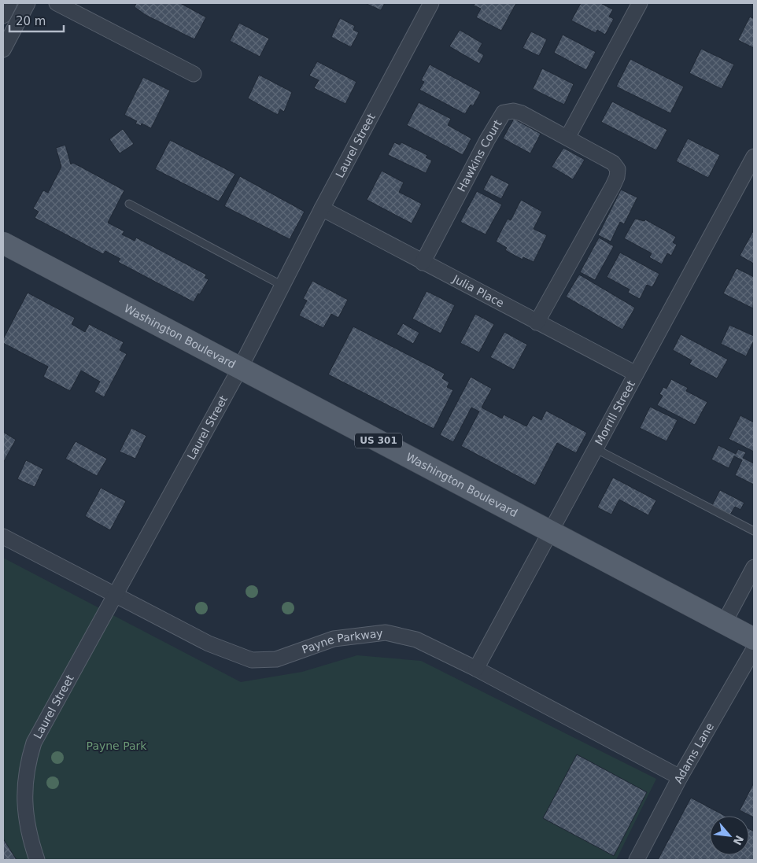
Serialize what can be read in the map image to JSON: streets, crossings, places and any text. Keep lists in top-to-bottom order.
{
  "streets": {
    "main road": ["Washington Boulevard", "US 301"],
    "street": [
      "Laurel Street",
      "Hawkins Court",
      "Julia Place",
      "Morrill Street",
      "Payne Parkway",
      "Adams Lane"
    ]
  },
  "crossings": [
    ["Laurel Street", "Julia Place"],
    ["Laurel Street", "Washington Boulevard"],
    ["Laurel Street", "Payne Parkway"],
    ["Hawkins Court", "Julia Place"],
    ["Julia Place", "Morrill Street"],
    ["Washington Boulevard", "Morrill Street"],
    ["Morrill Street", "Payne Parkway"],
    ["Payne Parkway", "Adams Lane"]
  ],
  "parks": ["Payne Park"],
  "scale_bar": "20 m",
  "north": "bottom right"
}
